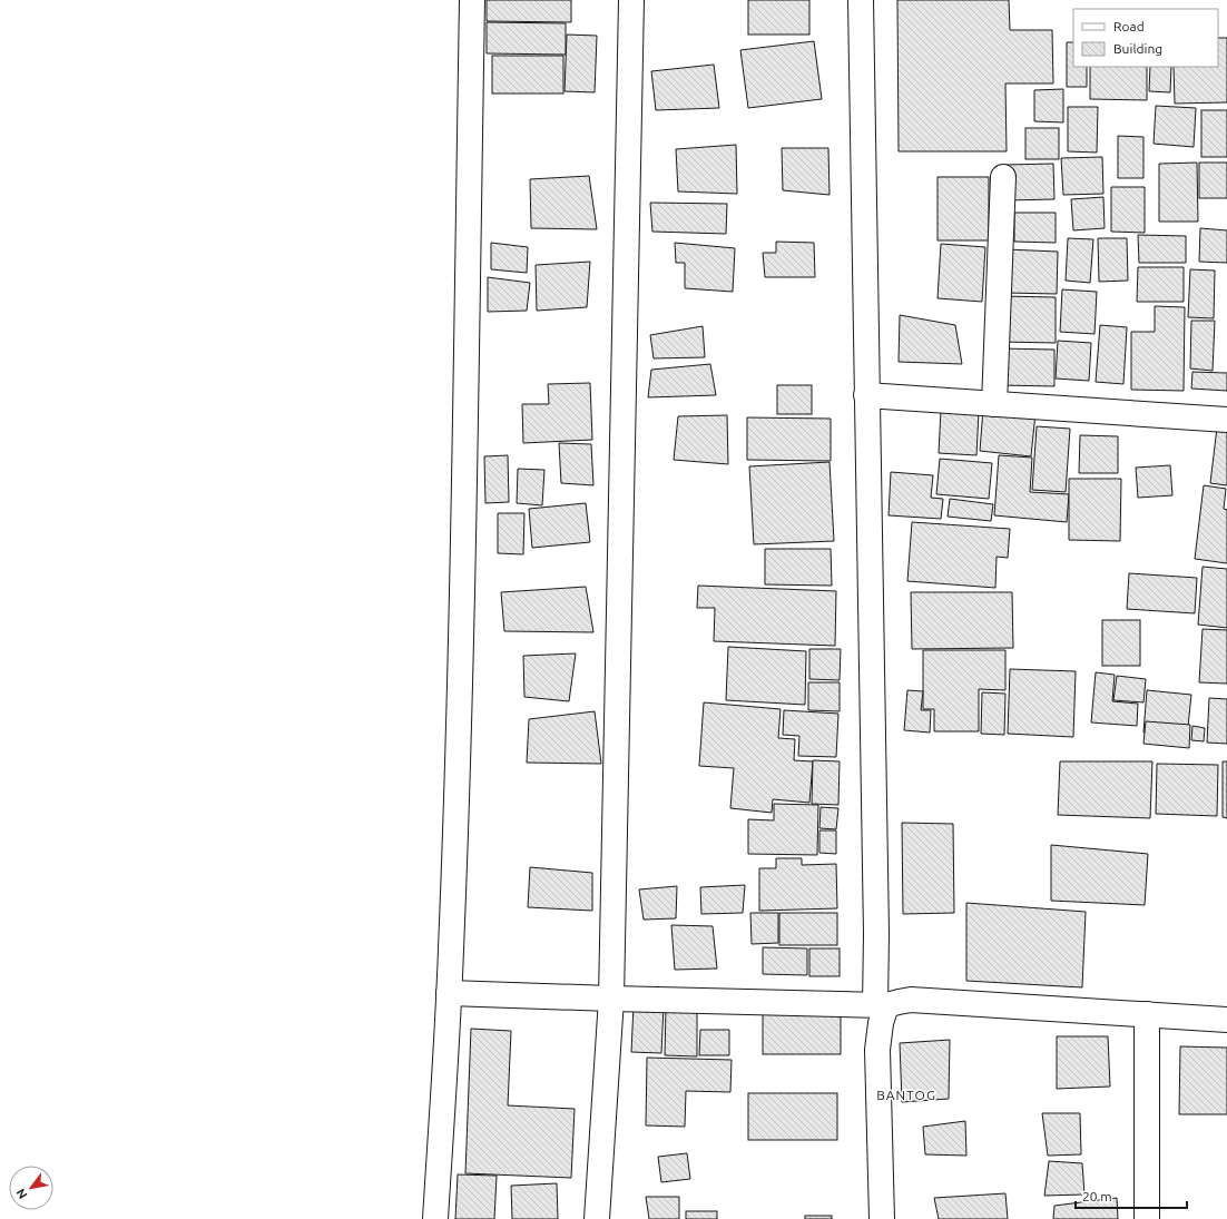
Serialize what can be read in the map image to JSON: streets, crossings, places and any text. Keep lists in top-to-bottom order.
{
  "districts": ["BANTOG"],
  "legend": ["Road", "Building"],
  "scale_bar": "20 m",
  "north": "bottom left"
}
